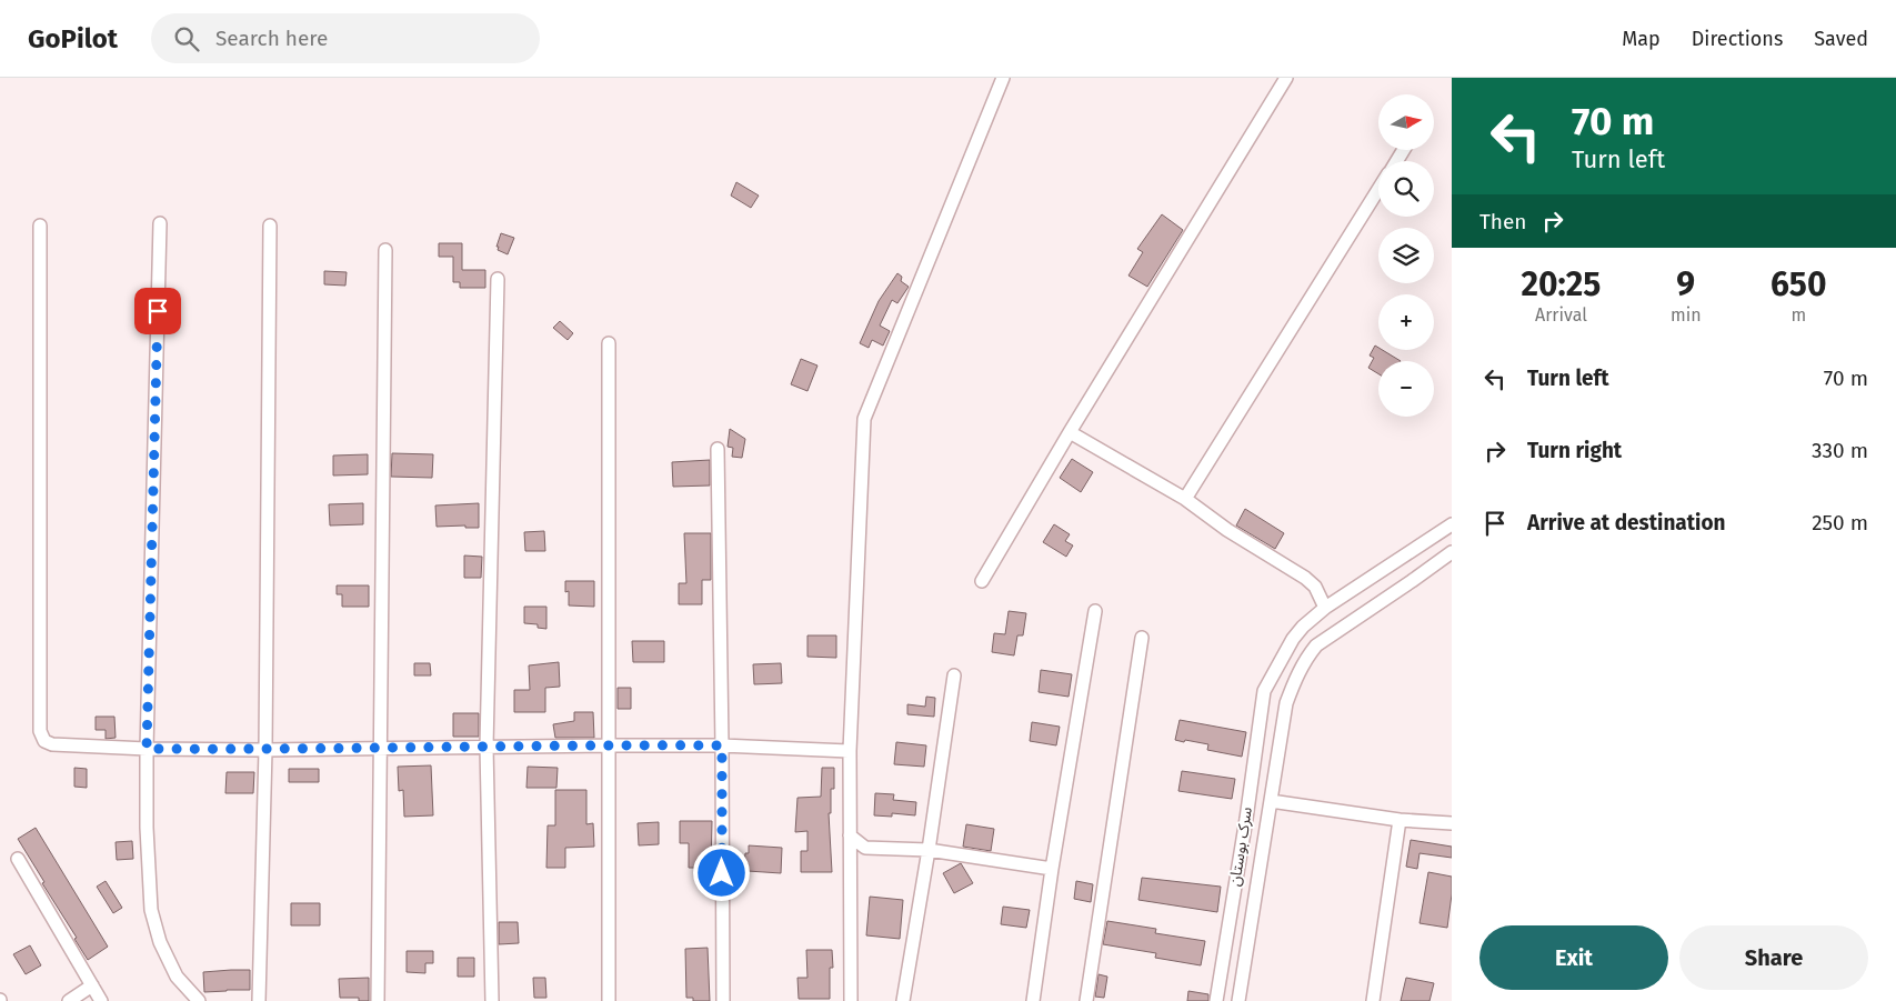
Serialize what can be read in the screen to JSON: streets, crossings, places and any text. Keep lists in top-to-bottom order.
{
  "streets": {
    "street": ["سرک بوستان"]
  },
  "north": "right",
  "page": {
    "header": "GoPilot",
    "search": "Search here",
    "nav": ["Map", "Directions", "Saved"],
    "turn": ["70 m", "Turn left"],
    "map_buttons": ["+", "−"],
    "then": "Then",
    "eta": [
      "20:25",
      "Arrival",
      "9",
      "min",
      "650",
      "m"
    ],
    "list": [
      {
        "name": "Turn left",
        "value": "70 m"
      },
      {
        "name": "Turn right",
        "value": "330 m"
      },
      {
        "name": "Arrive at destination",
        "value": "250 m"
      }
    ],
    "buttons": ["Exit", "Share"]
  }
}
